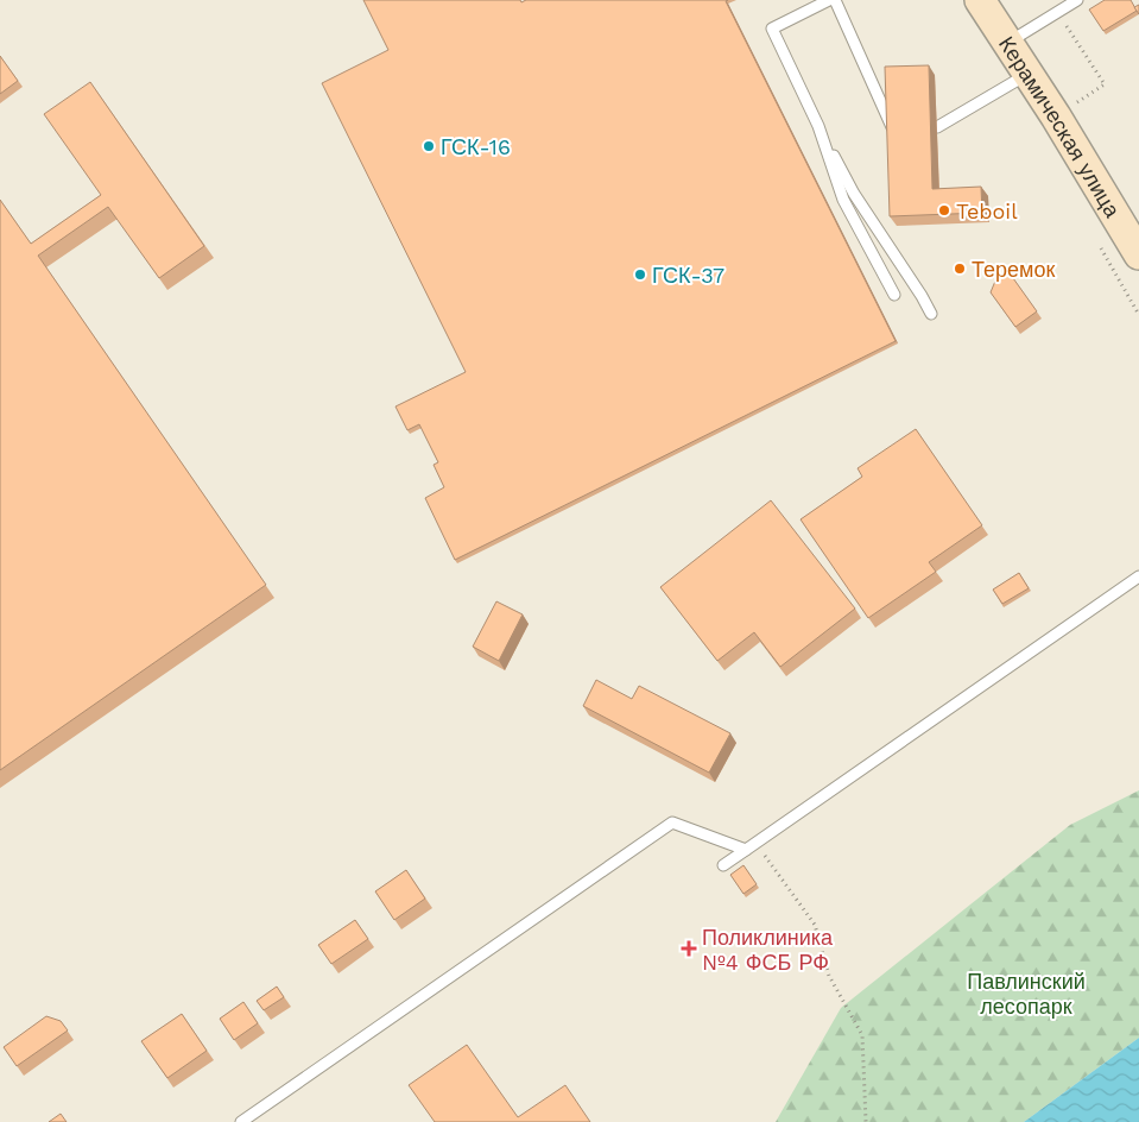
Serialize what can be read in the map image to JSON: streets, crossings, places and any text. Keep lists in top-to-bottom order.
{
  "streets": {
    "main road": ["Керамическая улица"]
  },
  "parks": ["Павлинский лесопарк"],
  "places": {
    "other": [
      "ГСК-16",
      "Teboil",
      "Теремок",
      "ГСК-37"
    ],
    "health": ["Поликлиника №4 ФСБ РФ"]
  }
}
